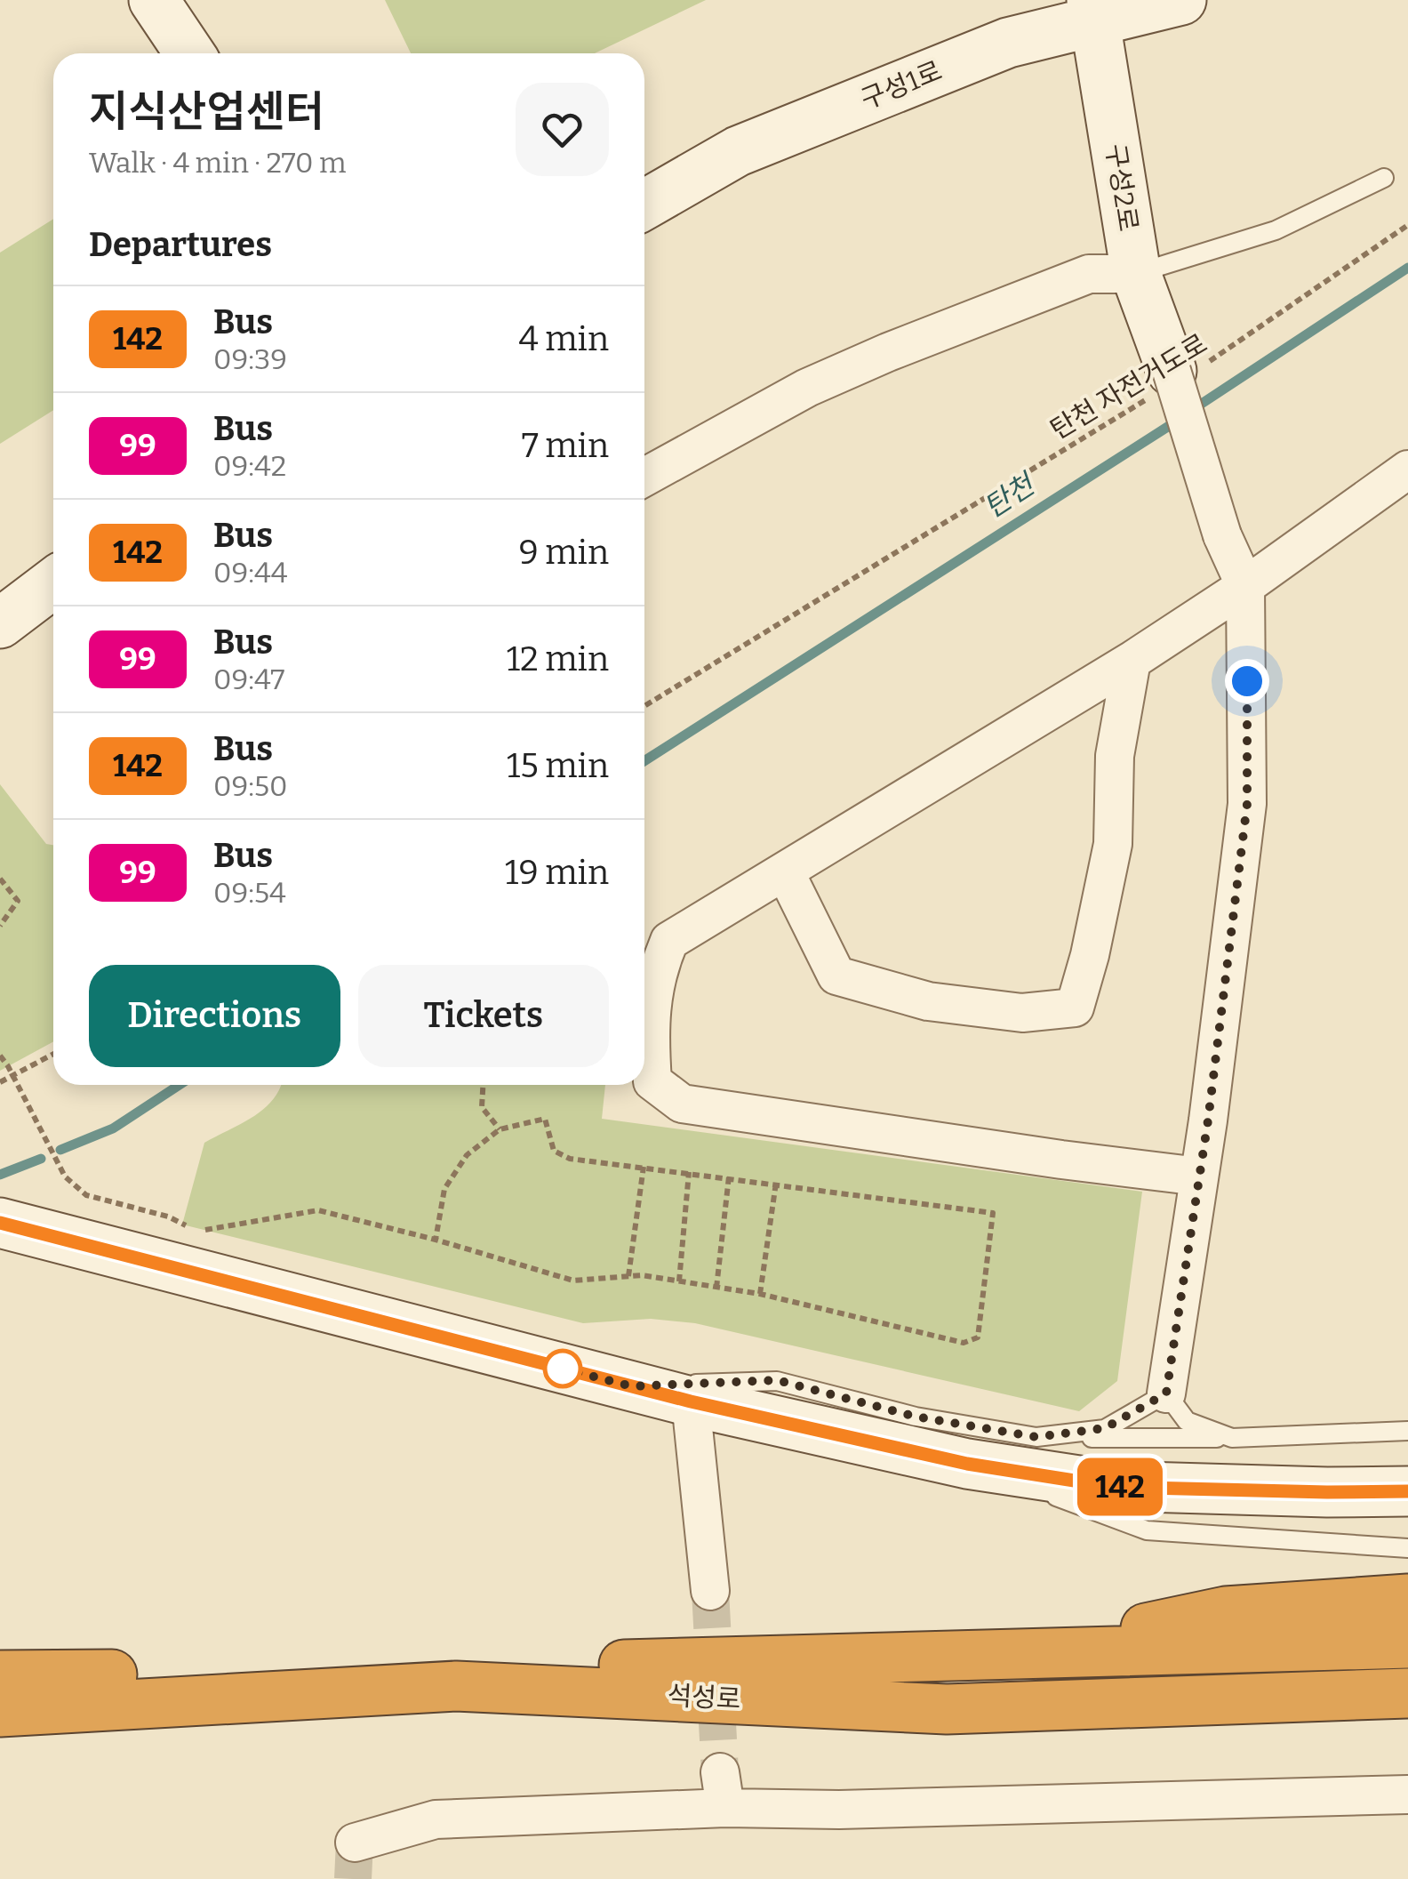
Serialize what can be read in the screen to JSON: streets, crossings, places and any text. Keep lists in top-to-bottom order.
{
  "streets": {
    "highway": ["석성로"],
    "street": ["구성1로", "구성2로"],
    "path": ["탄천 자전거도로"]
  },
  "crossings": [
    ["구성1로", "구성2로"],
    ["구성2로", "탄천 자전거도로"]
  ],
  "water": ["탄천"],
  "lines": ["bus line 142"],
  "page": {
    "on_map": "142",
    "heading": [
      ["지식산업센터", "Walk · 4 min · 270 m"],
      "Departures"
    ],
    "list": [
      {
        "mark": "142",
        "name": "Bus",
        "note": "09:39",
        "value": "4 min"
      },
      {
        "mark": "99",
        "name": "Bus",
        "note": "09:42",
        "value": "7 min"
      },
      {
        "mark": "142",
        "name": "Bus",
        "note": "09:44",
        "value": "9 min"
      },
      {
        "mark": "99",
        "name": "Bus",
        "note": "09:47",
        "value": "12 min"
      },
      {
        "mark": "142",
        "name": "Bus",
        "note": "09:50",
        "value": "15 min"
      },
      {
        "mark": "99",
        "name": "Bus",
        "note": "09:54",
        "value": "19 min"
      }
    ],
    "buttons": ["Directions", "Tickets"]
  }
}
